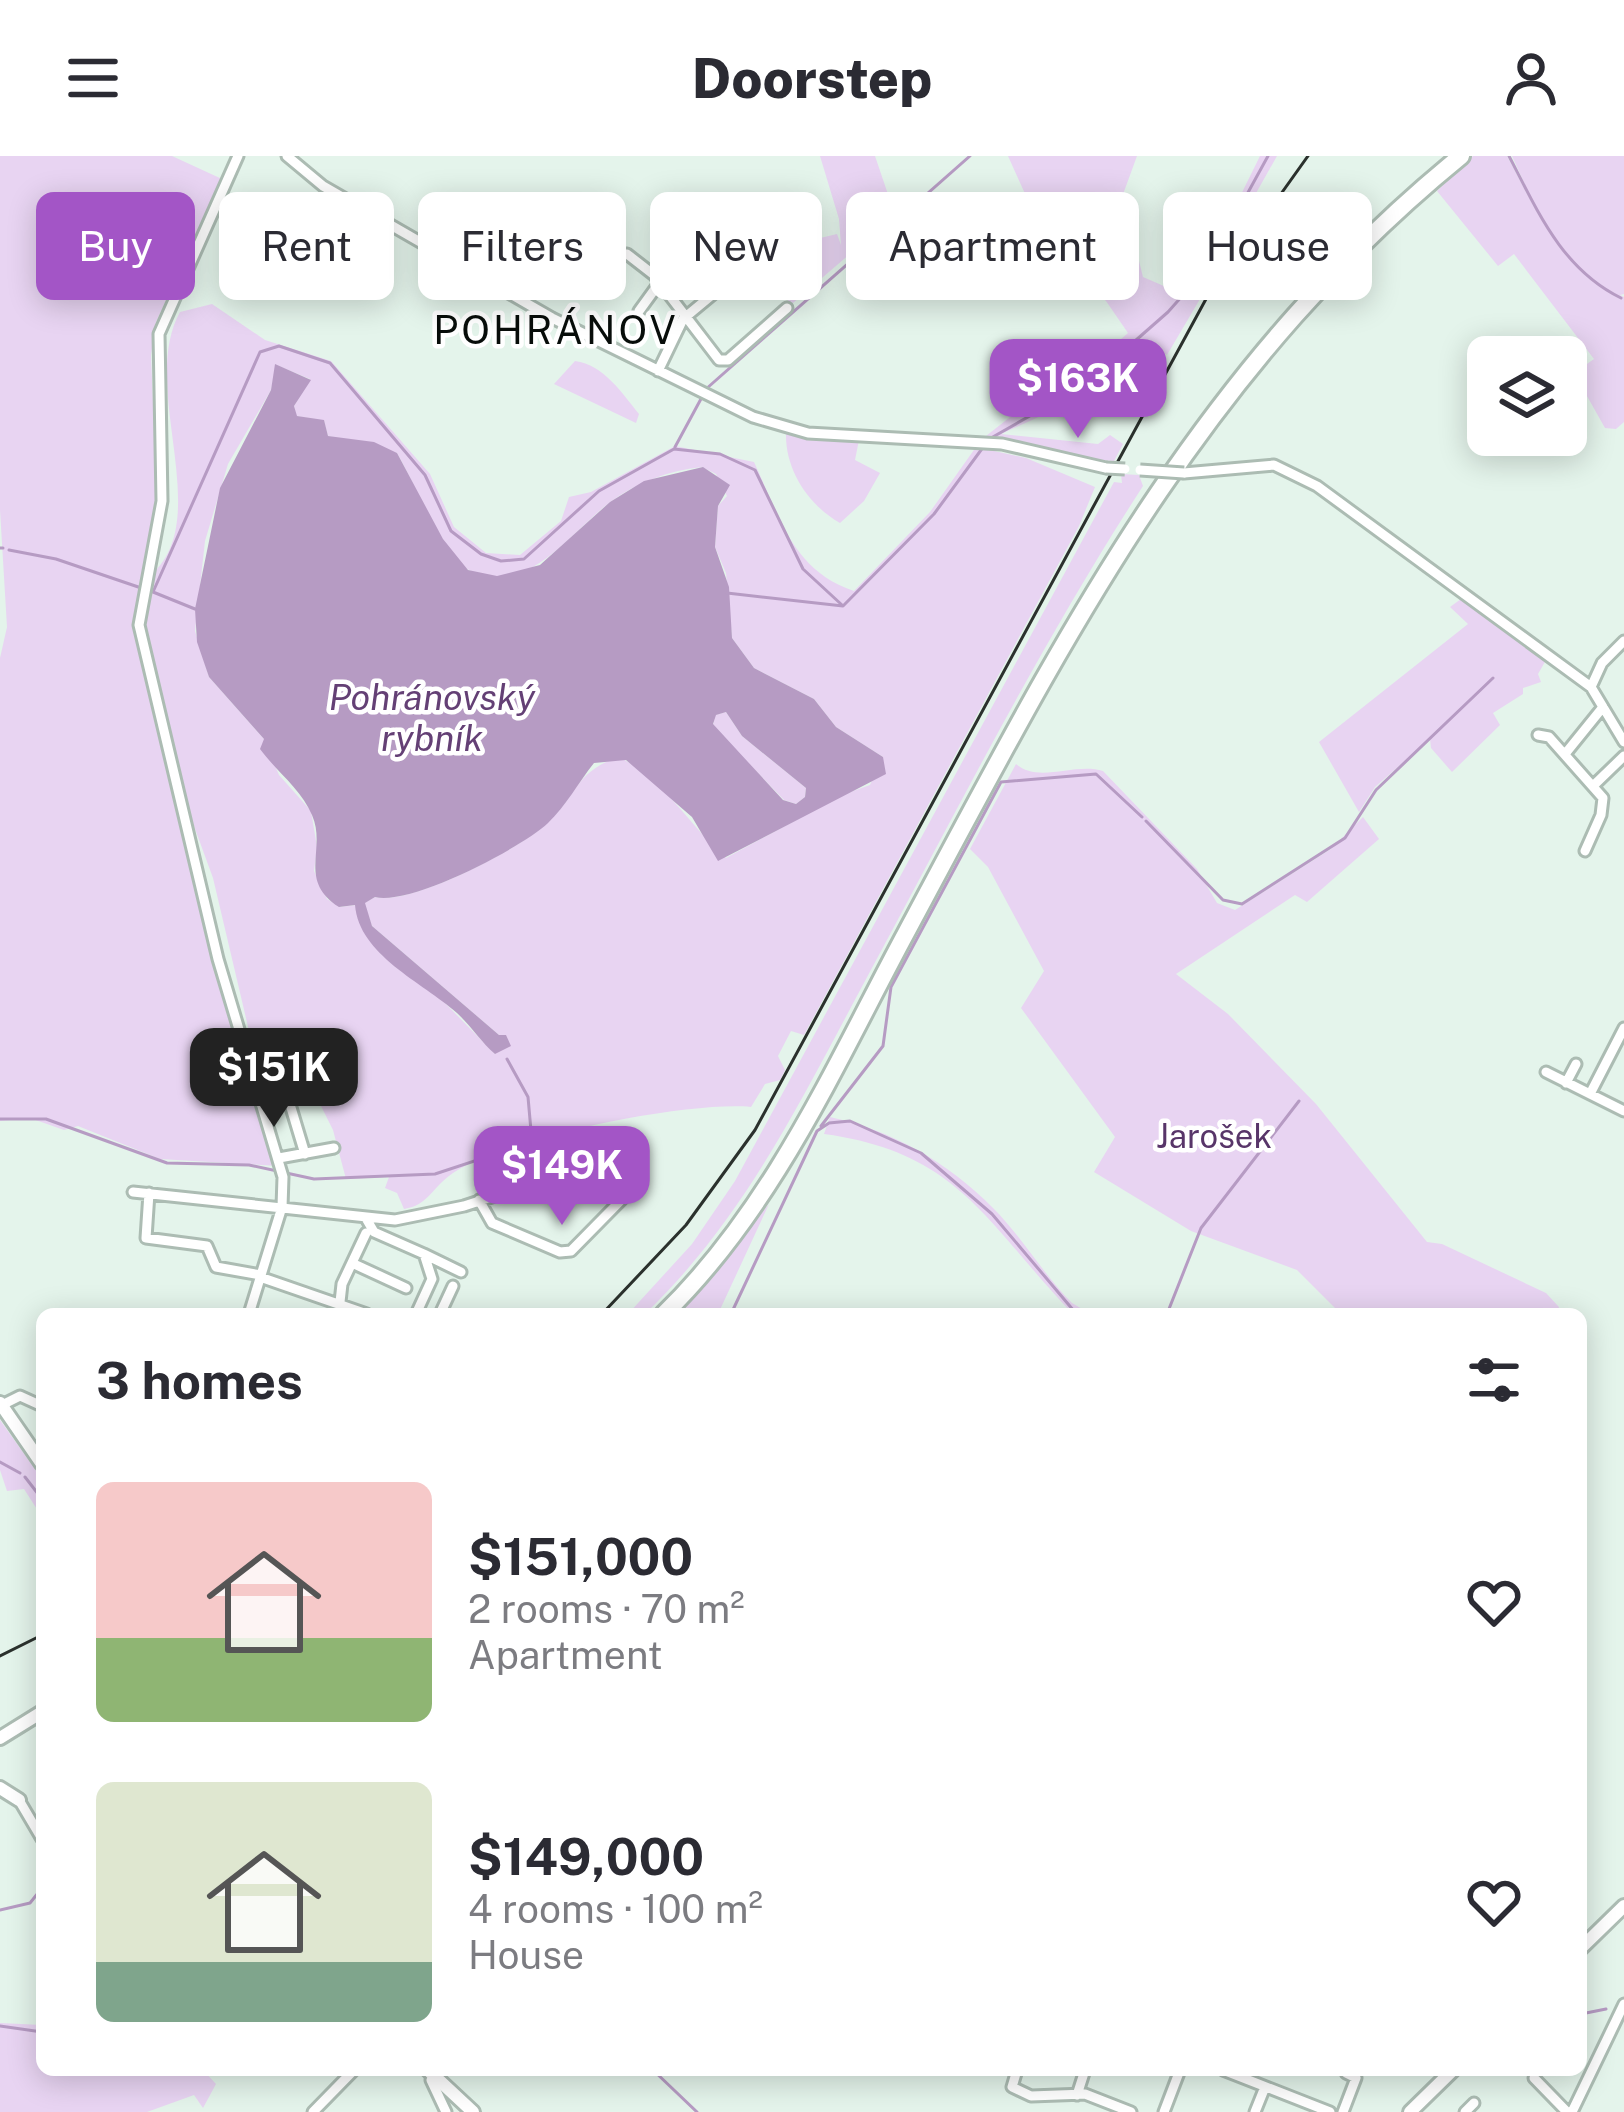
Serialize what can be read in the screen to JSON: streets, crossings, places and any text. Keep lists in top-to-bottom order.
{
  "districts": ["POHRÁNOV"],
  "water": ["Pohránovský rybník"],
  "parks": ["Jarošek"],
  "page": {
    "header": "Doorstep",
    "chip": [
      "Buy",
      "Rent",
      "Filters",
      "New",
      "Apartment",
      "House"
    ],
    "price": ["$163K", "$151K", "$149K"],
    "heading": "3 homes",
    "list": [
      {
        "name": "$151,000",
        "note": "2 rooms · 70 m² · Apartment"
      },
      {
        "name": "$149,000",
        "note": "4 rooms · 100 m² · House"
      }
    ]
  }
}
